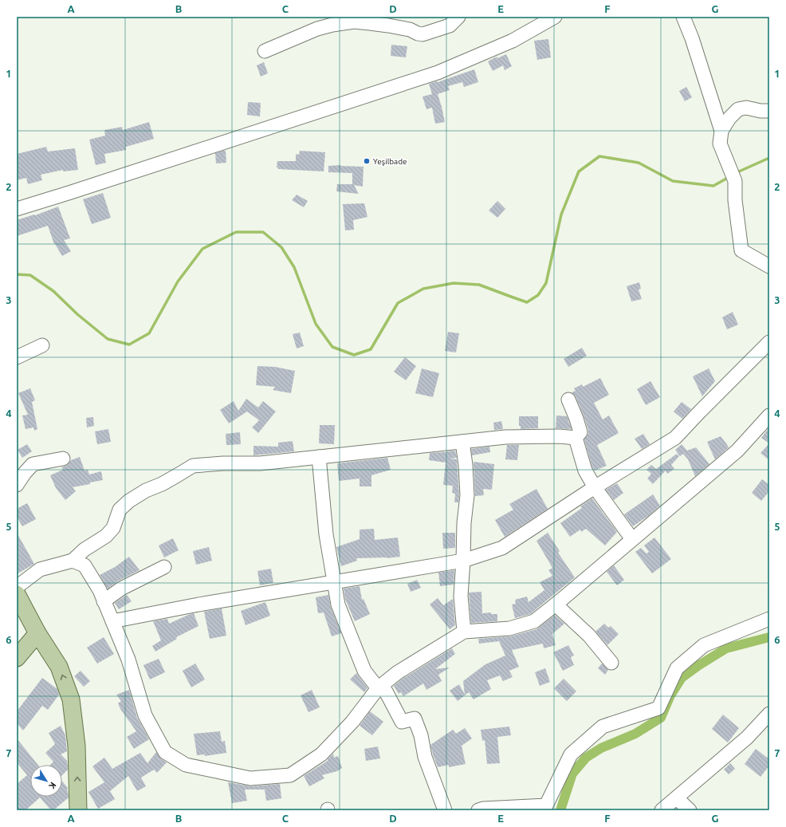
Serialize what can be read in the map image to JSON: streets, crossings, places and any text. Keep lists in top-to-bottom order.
{
  "places": ["Yeşilbade"],
  "north": "bottom right",
  "grid": {
    "columns": [
      "A",
      "B",
      "C",
      "D",
      "E",
      "F",
      "G"
    ],
    "rows": [
      "1",
      "2",
      "3",
      "4",
      "5",
      "6",
      "7"
    ]
  }
}
